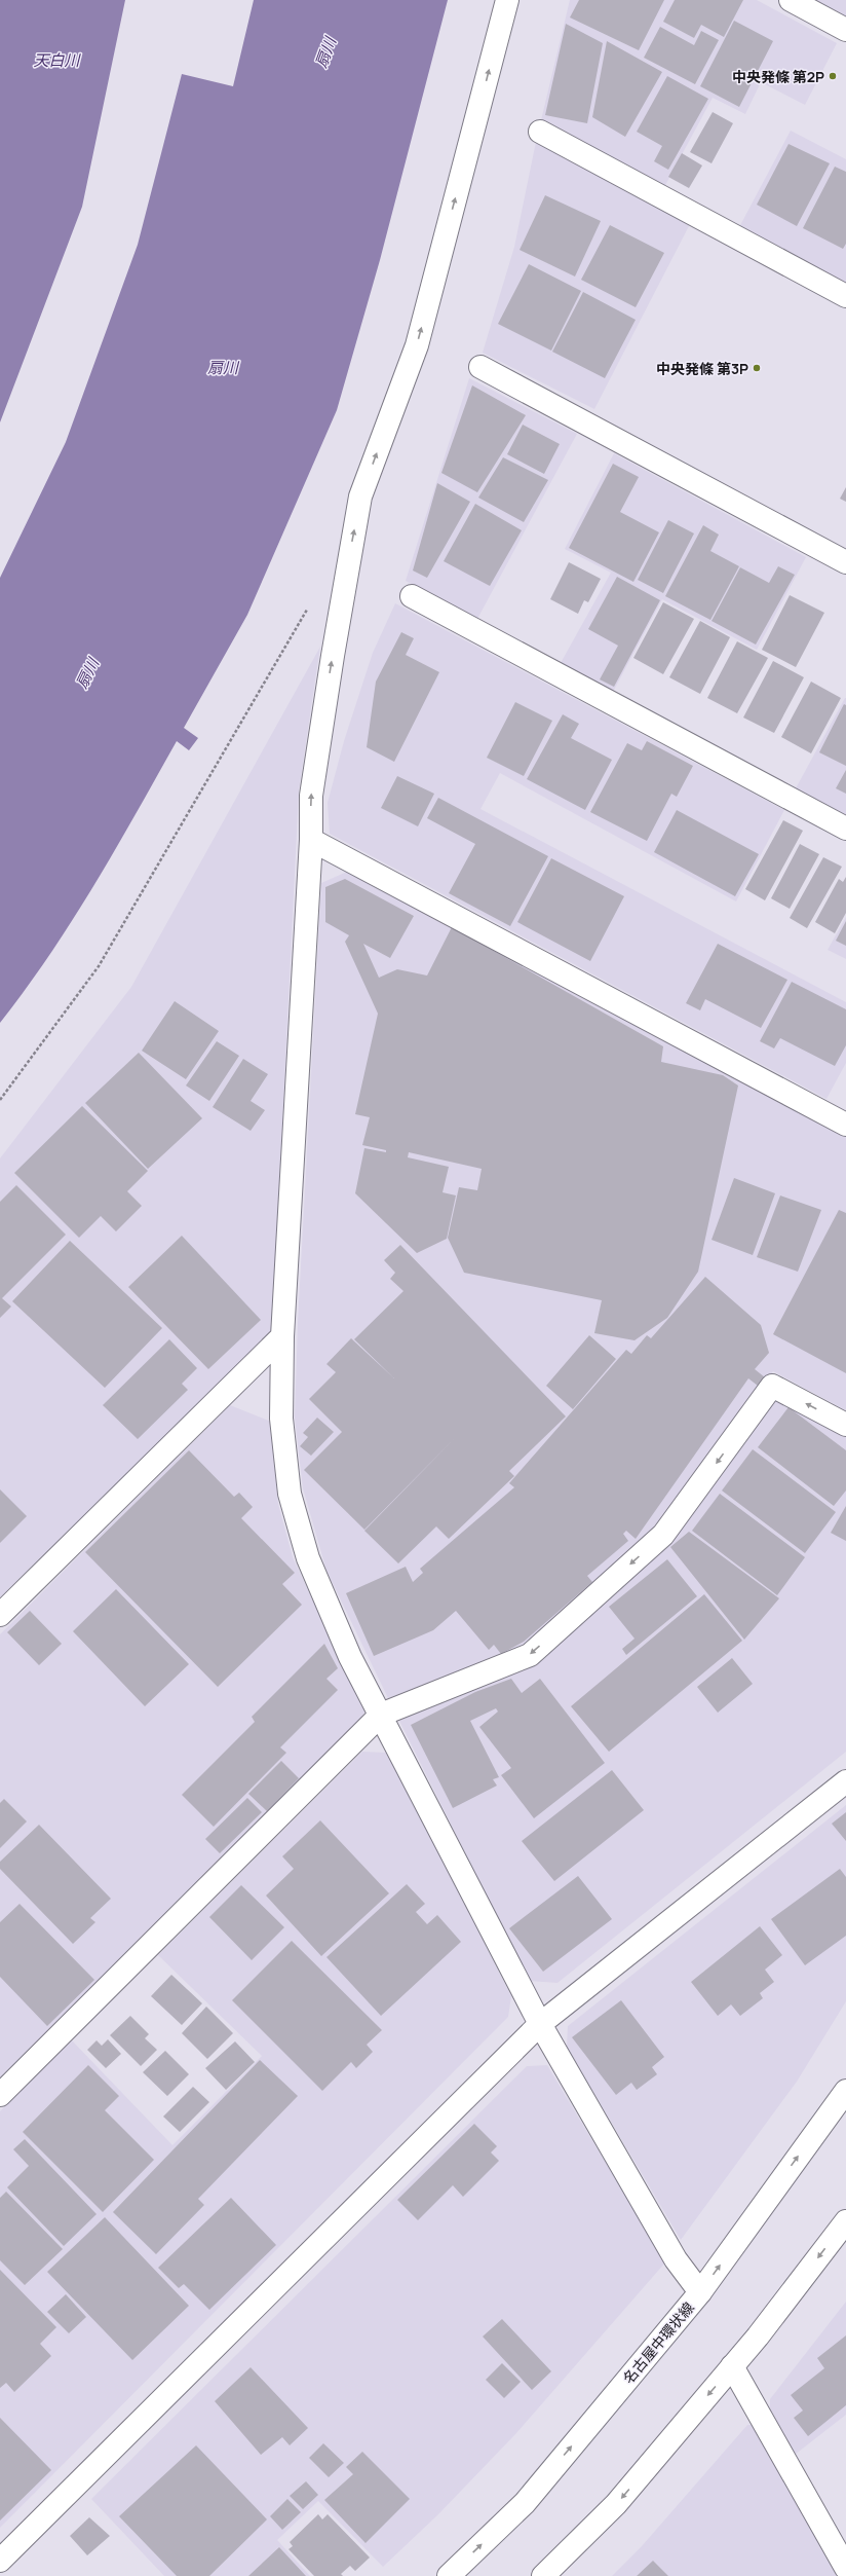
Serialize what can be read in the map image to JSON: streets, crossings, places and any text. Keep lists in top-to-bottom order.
{
  "streets": {
    "street": ["名古屋中環状線"]
  },
  "water": ["扇川", "天白川"],
  "places": ["中央発條 第2P", "中央発條 第3P"]
}
